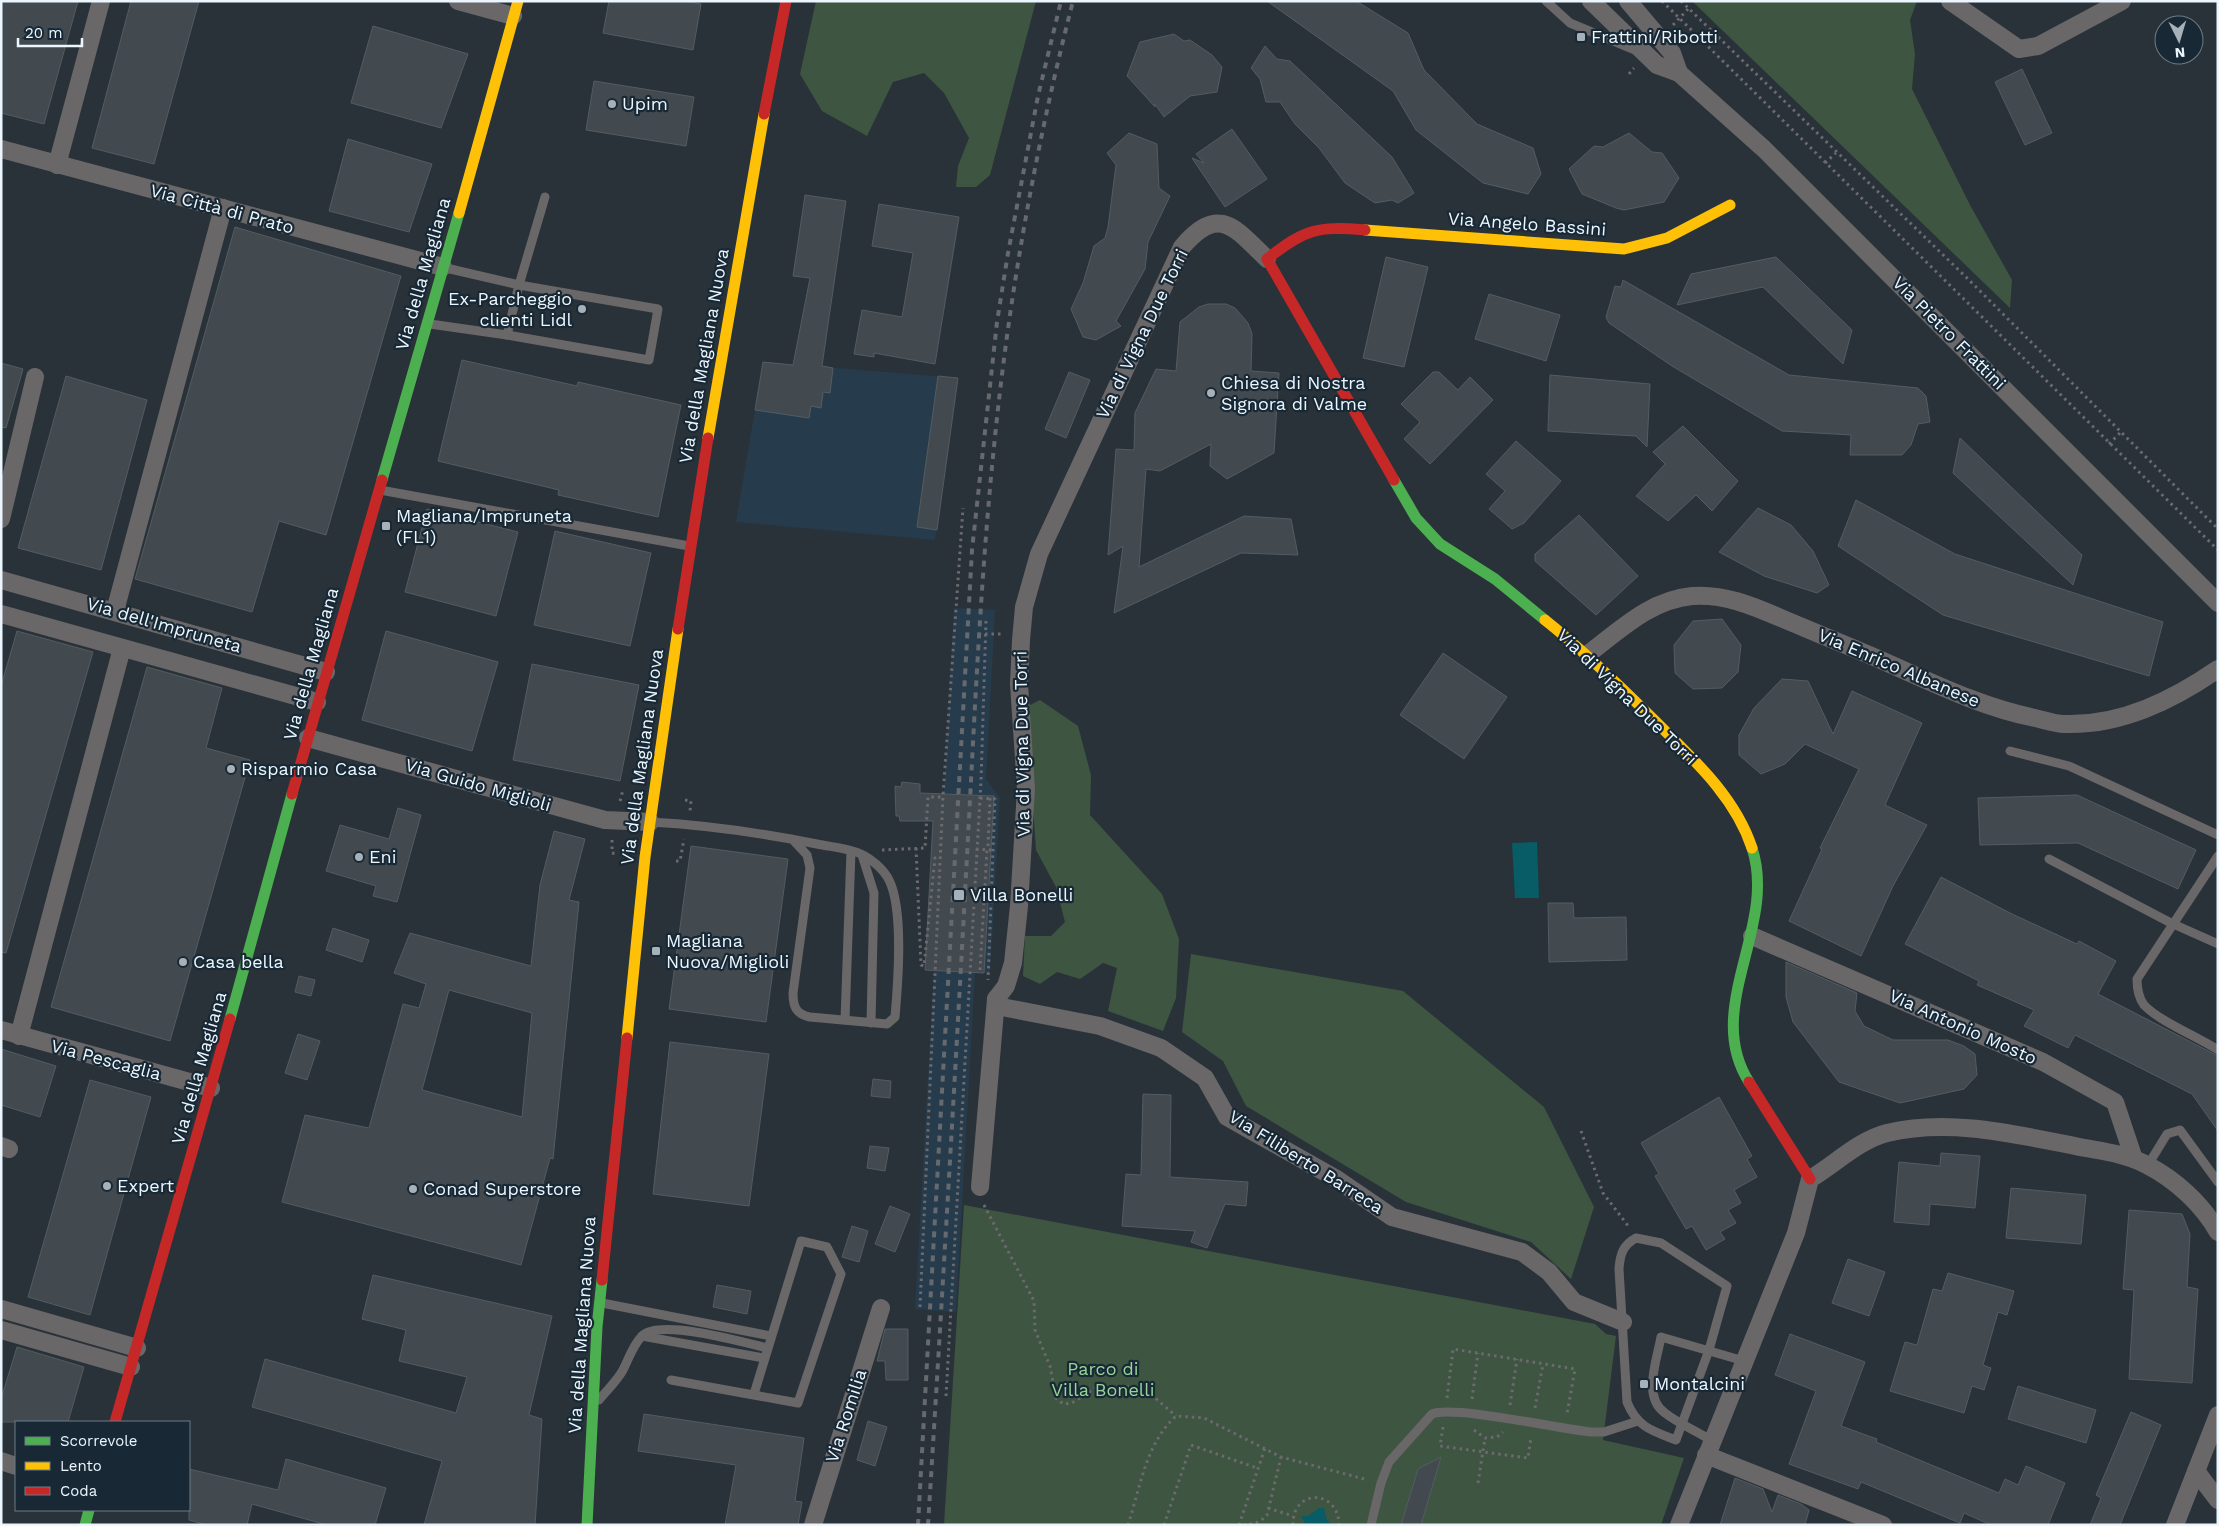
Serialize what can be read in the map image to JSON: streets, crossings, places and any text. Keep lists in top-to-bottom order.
{
  "streets": {
    "main road": [
      "Via Angelo Bassini",
      "Via della Magliana",
      "Via di Vigna Due Torri",
      "Via della Magliana Nuova"
    ],
    "street": [
      "Via Città di Prato",
      "Via Pietro Frattini",
      "Via dell'Impruneta",
      "Via Enrico Albanese",
      "Via Guido Miglioli",
      "Via Antonio Mosto",
      "Via Pescaglia",
      "Via Filiberto Barreca",
      "Via Romilia"
    ]
  },
  "crossings": [
    ["Via Città di Prato", "Via della Magliana"],
    ["Via Angelo Bassini", "Via di Vigna Due Torri"],
    ["Via della Magliana", "Via dell'Impruneta"],
    ["Via della Magliana", "Via Guido Miglioli"],
    ["Via della Magliana", "Via Pescaglia"],
    ["Via di Vigna Due Torri", "Via Enrico Albanese"],
    ["Via di Vigna Due Torri", "Via Antonio Mosto"],
    ["Via di Vigna Due Torri", "Via Filiberto Barreca"],
    ["Via della Magliana Nuova", "Via Guido Miglioli"]
  ],
  "parks": ["Parco di Villa Bonelli"],
  "places": {
    "transit": [
      "Frattini/Ribotti",
      "Magliana/Impruneta (FL1)",
      "Villa Bonelli",
      "Magliana Nuova/Miglioli",
      "Montalcini"
    ],
    "other": [
      "Upim",
      "Ex-Parcheggio clienti Lidl",
      "Chiesa di Nostra Signora di Valme",
      "Risparmio Casa",
      "Eni",
      "Casa bella",
      "Expert",
      "Conad Superstore"
    ]
  },
  "legend": ["Scorrevole", "Lento", "Coda"],
  "scale_bar": "20 m",
  "north": "bottom"
}
